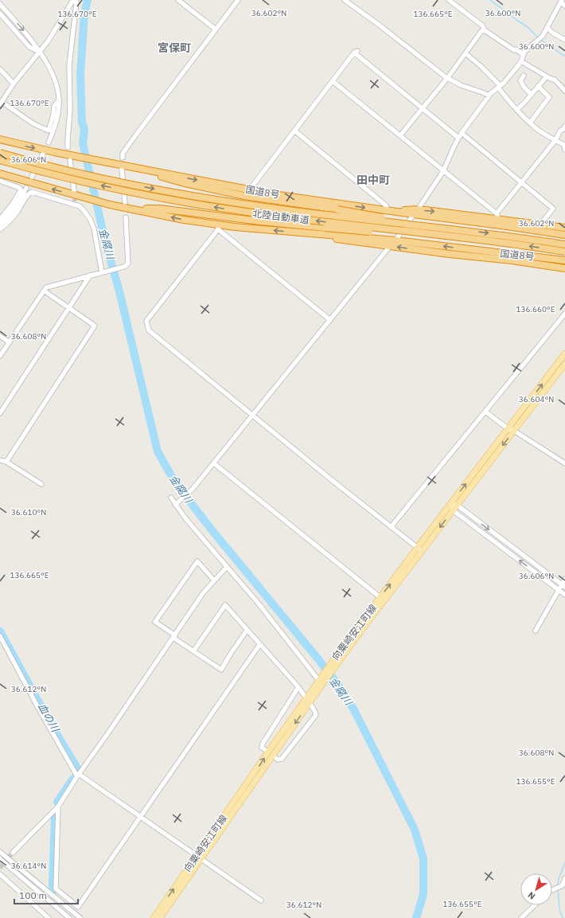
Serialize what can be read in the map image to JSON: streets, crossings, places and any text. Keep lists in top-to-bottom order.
{
  "streets": {
    "highway": ["国道8号", "北陸自動車道"],
    "main road": ["向粟崎安江町線"]
  },
  "districts": ["宮保町", "田中町"],
  "water": ["金腐川", "血の川"],
  "scale_bar": "100 m",
  "north": "bottom left",
  "coordinates": [
    "36.602°N",
    "36.600°N",
    "136.670°E",
    "136.665°E",
    "36.606°N",
    "136.660°E",
    "36.608°N",
    "36.604°N",
    "36.610°N",
    "36.612°N",
    "136.655°E",
    "36.614°N"
  ]
}
